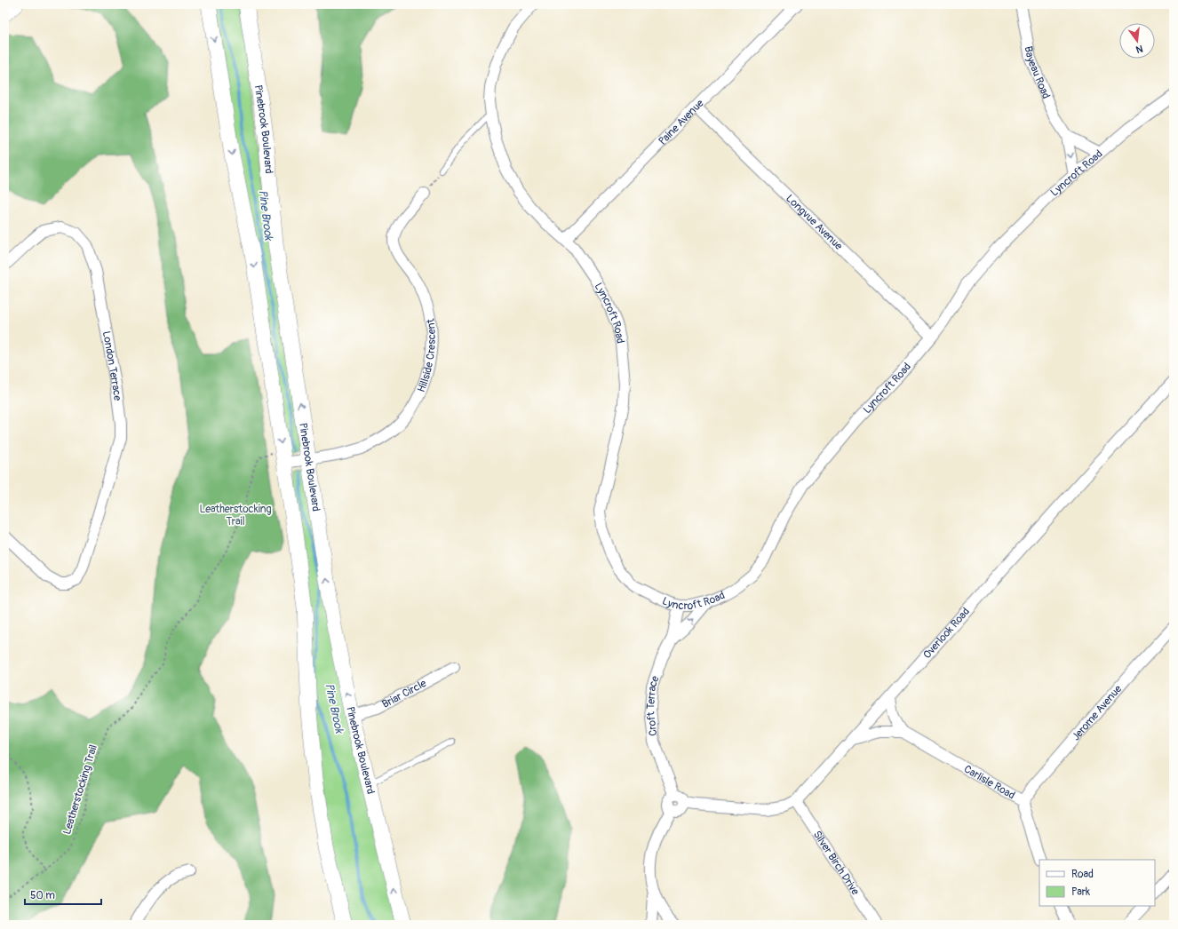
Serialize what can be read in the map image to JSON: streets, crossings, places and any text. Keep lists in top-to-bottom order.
{
  "streets": {
    "street": [
      "Bayeau Road",
      "Paine Avenue",
      "Pinebrook Boulevard",
      "Lyncroft Road",
      "Longvue Avenue",
      "Hillside Crescent",
      "London Terrace",
      "Overlook Road",
      "Briar Circle",
      "Croft Terrace",
      "Jerome Avenue",
      "Carlisle Road",
      "Silver Birch Drive"
    ],
    "path": ["Leatherstocking Trail"]
  },
  "crossings": [
    ["Bayeau Road", "Lyncroft Road"],
    ["Paine Avenue", "Lyncroft Road"],
    ["Paine Avenue", "Longvue Avenue"],
    ["Pinebrook Boulevard", "Hillside Crescent"],
    ["Pinebrook Boulevard", "Briar Circle"],
    ["Lyncroft Road", "Longvue Avenue"],
    ["Lyncroft Road", "Croft Terrace"],
    ["Overlook Road", "Croft Terrace"],
    ["Overlook Road", "Carlisle Road"],
    ["Overlook Road", "Silver Birch Drive"],
    ["Jerome Avenue", "Carlisle Road"]
  ],
  "water": ["Pine Brook"],
  "parks": ["Leatherstocking Trail"],
  "legend": ["Road", "Park"],
  "scale_bar": "50 m",
  "north": "bottom"
}
